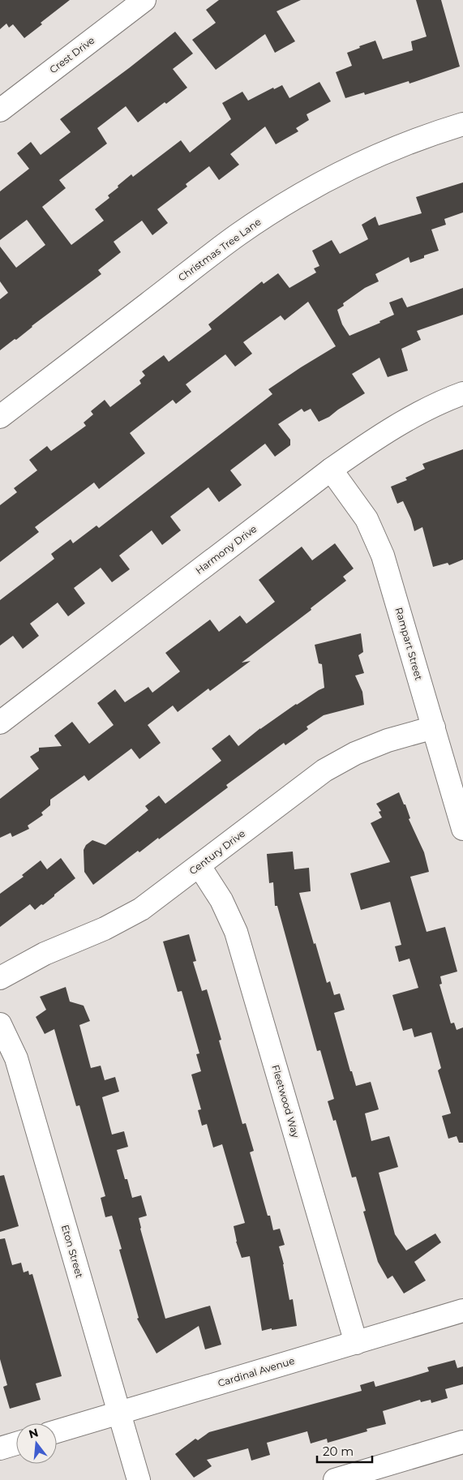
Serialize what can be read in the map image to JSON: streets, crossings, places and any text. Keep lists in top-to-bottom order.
{
  "streets": {
    "street": [
      "Crest Drive",
      "Christmas Tree Lane",
      "Harmony Drive",
      "Rampart Street",
      "Century Drive",
      "Fleetwood Way",
      "Eton Street",
      "Cardinal Avenue"
    ]
  },
  "crossings": [
    ["Harmony Drive", "Rampart Street"],
    ["Rampart Street", "Century Drive"],
    ["Century Drive", "Fleetwood Way"],
    ["Fleetwood Way", "Cardinal Avenue"],
    ["Eton Street", "Cardinal Avenue"]
  ],
  "scale_bar": "20 m",
  "north": "top"
}
